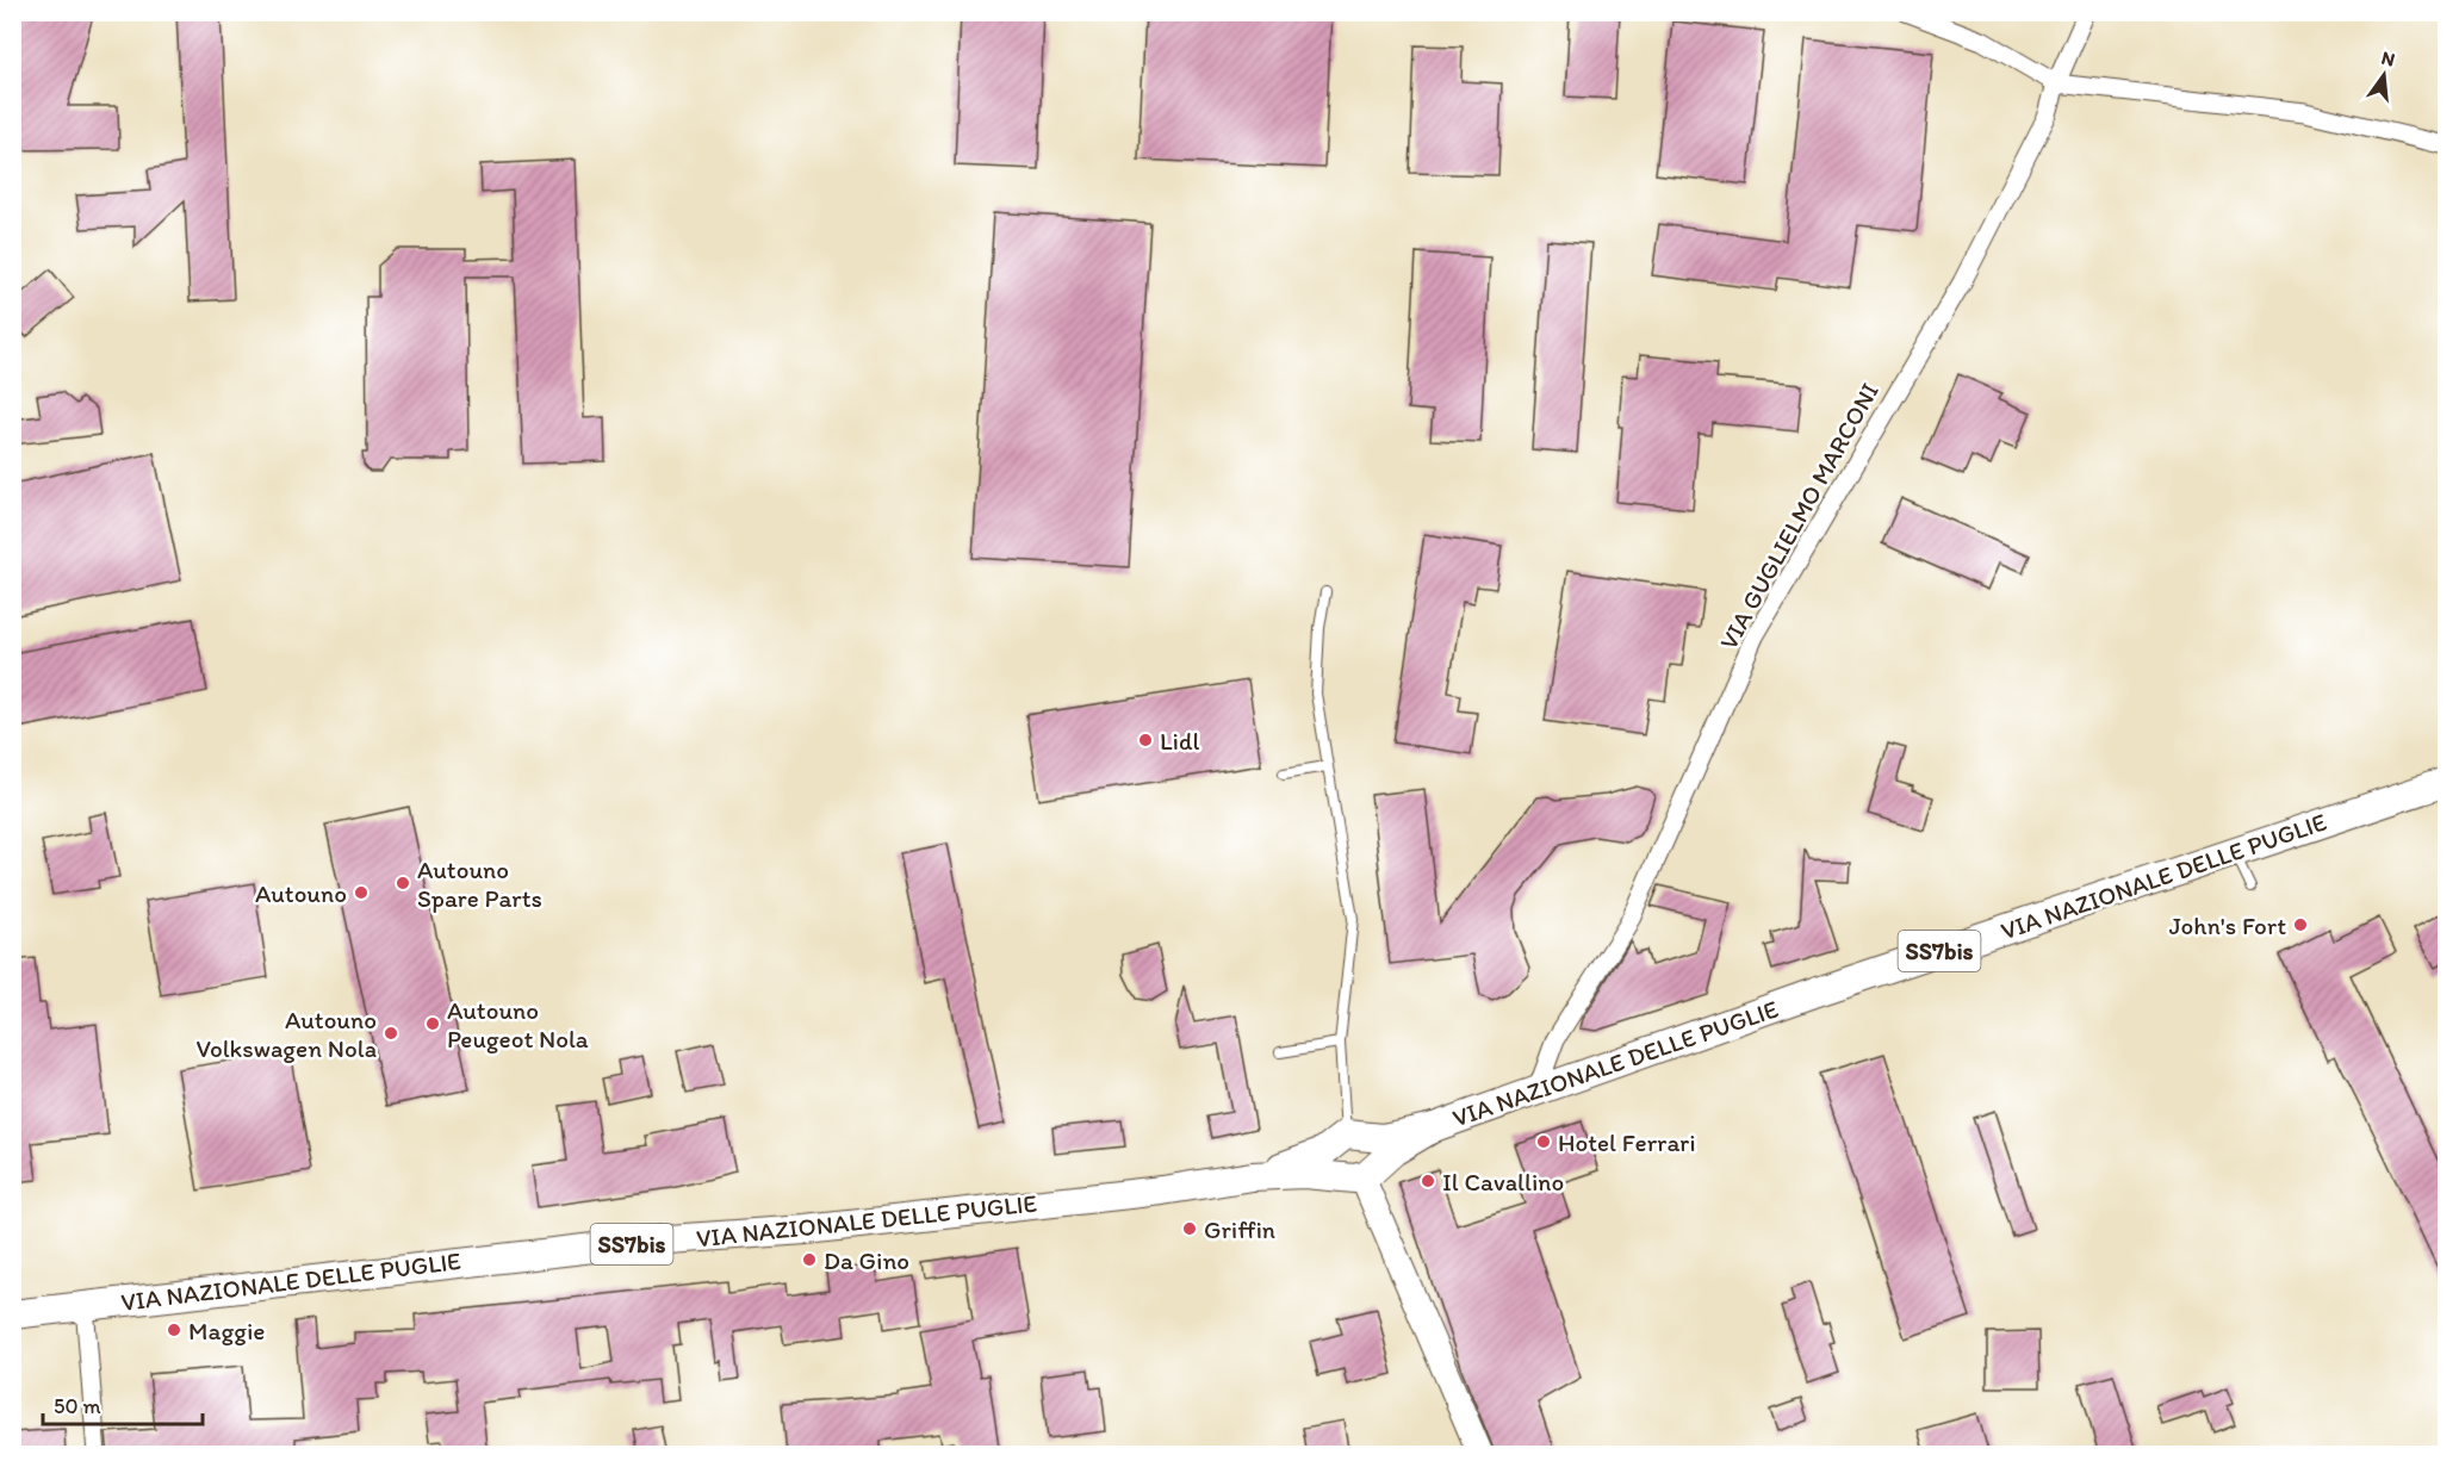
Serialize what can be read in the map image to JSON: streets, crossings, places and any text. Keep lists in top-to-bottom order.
{
  "streets": {
    "main road": ["VIA NAZIONALE DELLE PUGLIE", "SS7bis"],
    "street": ["VIA GUGLIELMO MARCONI"]
  },
  "crossings": [
    ["VIA GUGLIELMO MARCONI", "VIA NAZIONALE DELLE PUGLIE"]
  ],
  "places": [
    "Lidl",
    "Autouno Spare Parts",
    "Autouno",
    "John's Fort",
    "Autouno Peugeot Nola",
    "Autouno Volkswagen Nola",
    "Hotel Ferrari",
    "Il Cavallino",
    "Griffin",
    "Da Gino",
    "Maggie"
  ],
  "scale_bar": "50 m",
  "north": "top"
}
